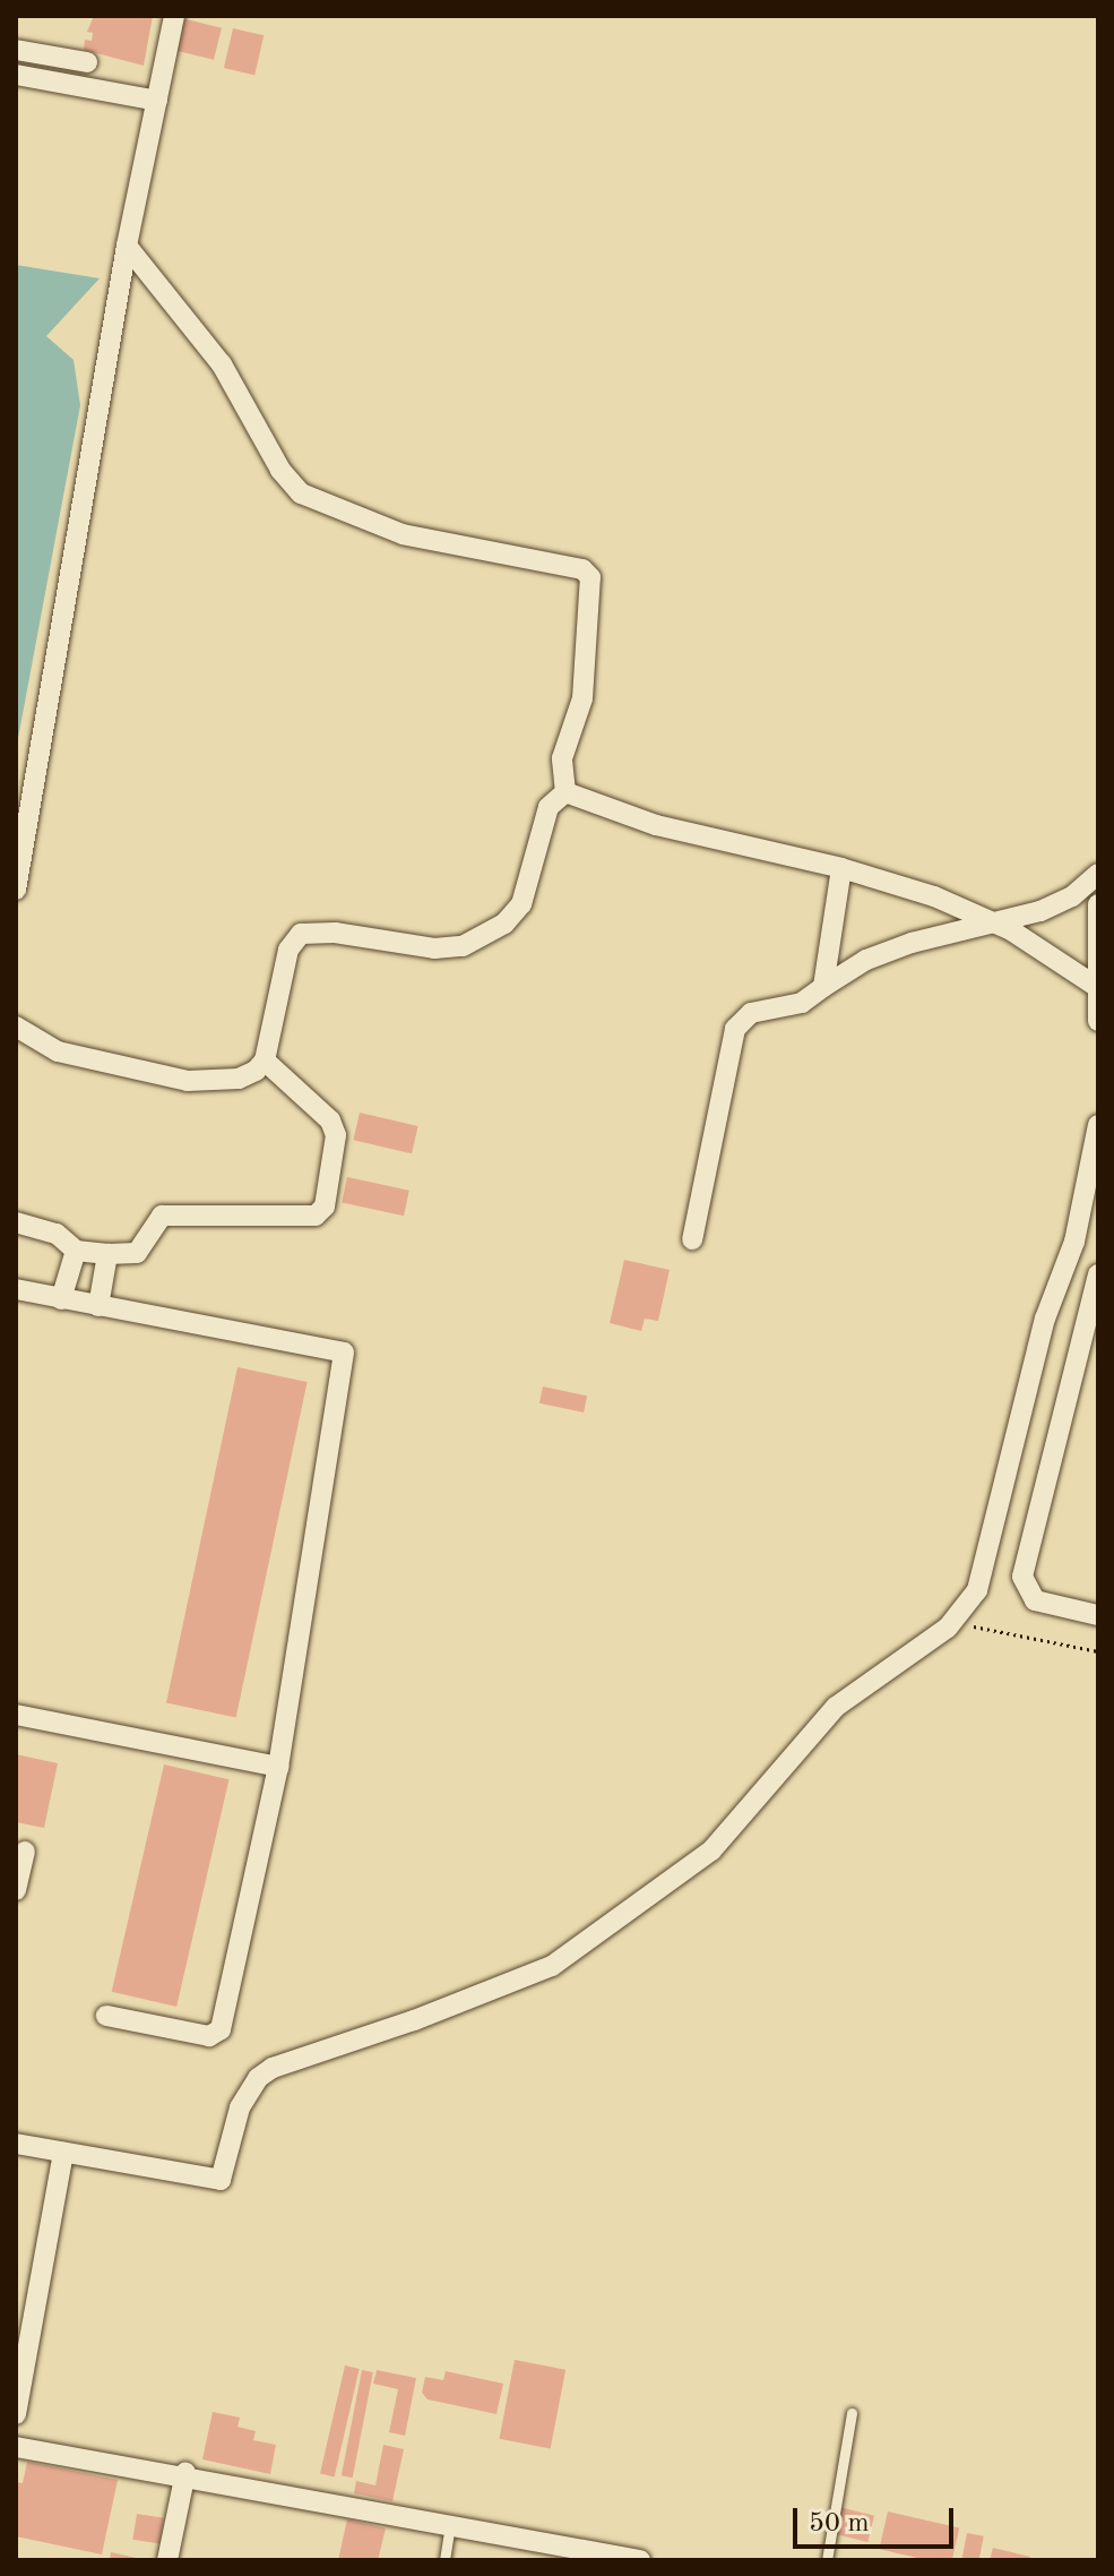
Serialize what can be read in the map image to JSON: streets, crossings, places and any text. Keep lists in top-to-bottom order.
{
  "scale_bar": "50 m"
}
